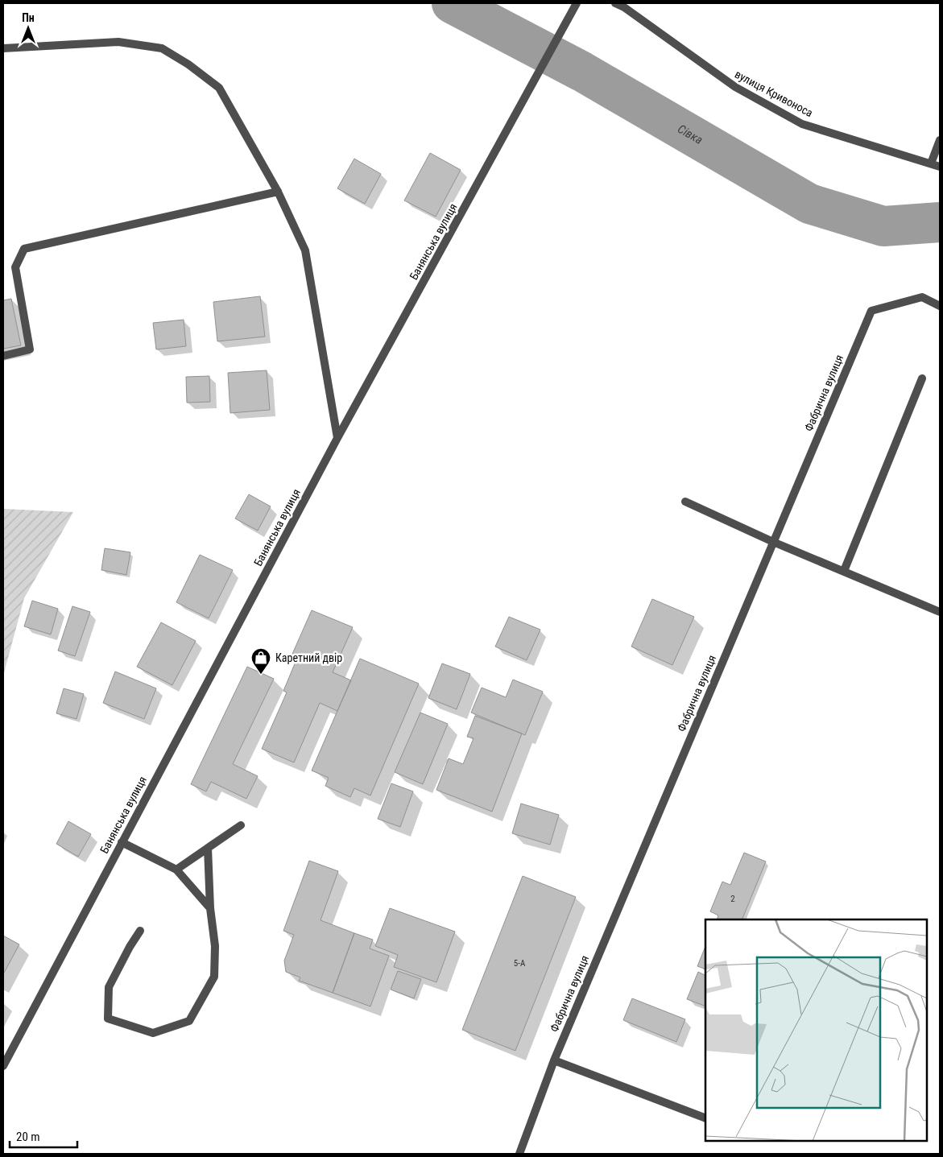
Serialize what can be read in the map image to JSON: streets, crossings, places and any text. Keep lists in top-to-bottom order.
{
  "streets": {
    "street": ["вулиця Кривоноса", "Банянська вулиця", "Фабрична вулиця"]
  },
  "water": ["Сівка"],
  "places": {
    "shop": ["Каретний двір"]
  },
  "house_numbers": ["2", "5-А"],
  "scale_bar": "20 m",
  "north": "top"
}
